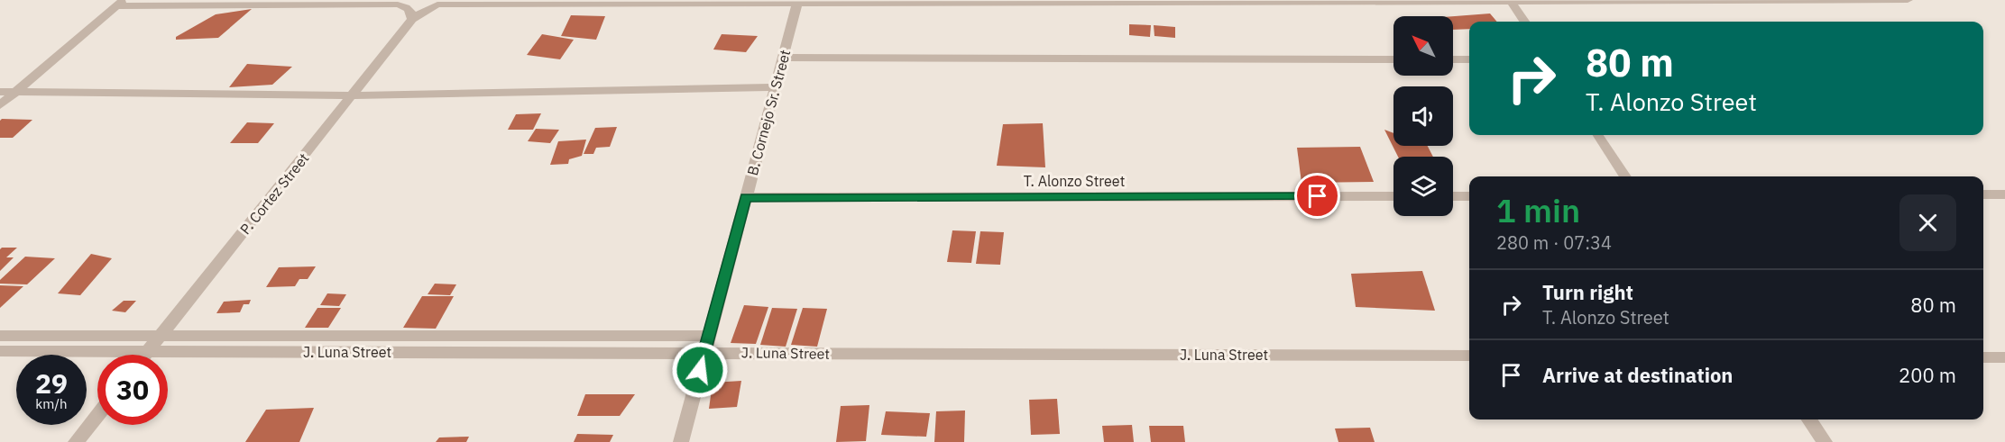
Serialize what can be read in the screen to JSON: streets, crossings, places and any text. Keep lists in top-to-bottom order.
{
  "streets": {
    "street": [
      "B. Cornejo Sr. Street",
      "T. Alonzo Street",
      "P. Cortez Street",
      "J. Luna Street"
    ]
  },
  "crossings": [
    ["B. Cornejo Sr. Street", "T. Alonzo Street"],
    ["B. Cornejo Sr. Street", "J. Luna Street"],
    ["P. Cortez Street", "J. Luna Street"]
  ],
  "north": "top left",
  "page": {
    "turn": ["80 m", "T. Alonzo Street"],
    "heading": ["1 min", "280 m · 07:34"],
    "list": [
      {
        "name": "Turn right",
        "note": "T. Alonzo Street",
        "value": "80 m"
      },
      {
        "name": "Arrive at destination",
        "value": "200 m"
      }
    ],
    "speed": "29 km/h",
    "limit": "30"
  }
}
